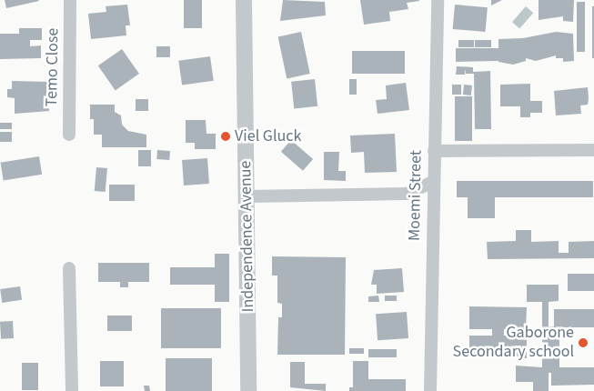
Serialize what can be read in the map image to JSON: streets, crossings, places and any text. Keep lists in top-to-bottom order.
{
  "streets": {
    "street": ["Temo Close", "Moemi Street", "Independence Avenue"]
  },
  "places": ["Viel Gluck", "Gaborone Secondary school"]
}
